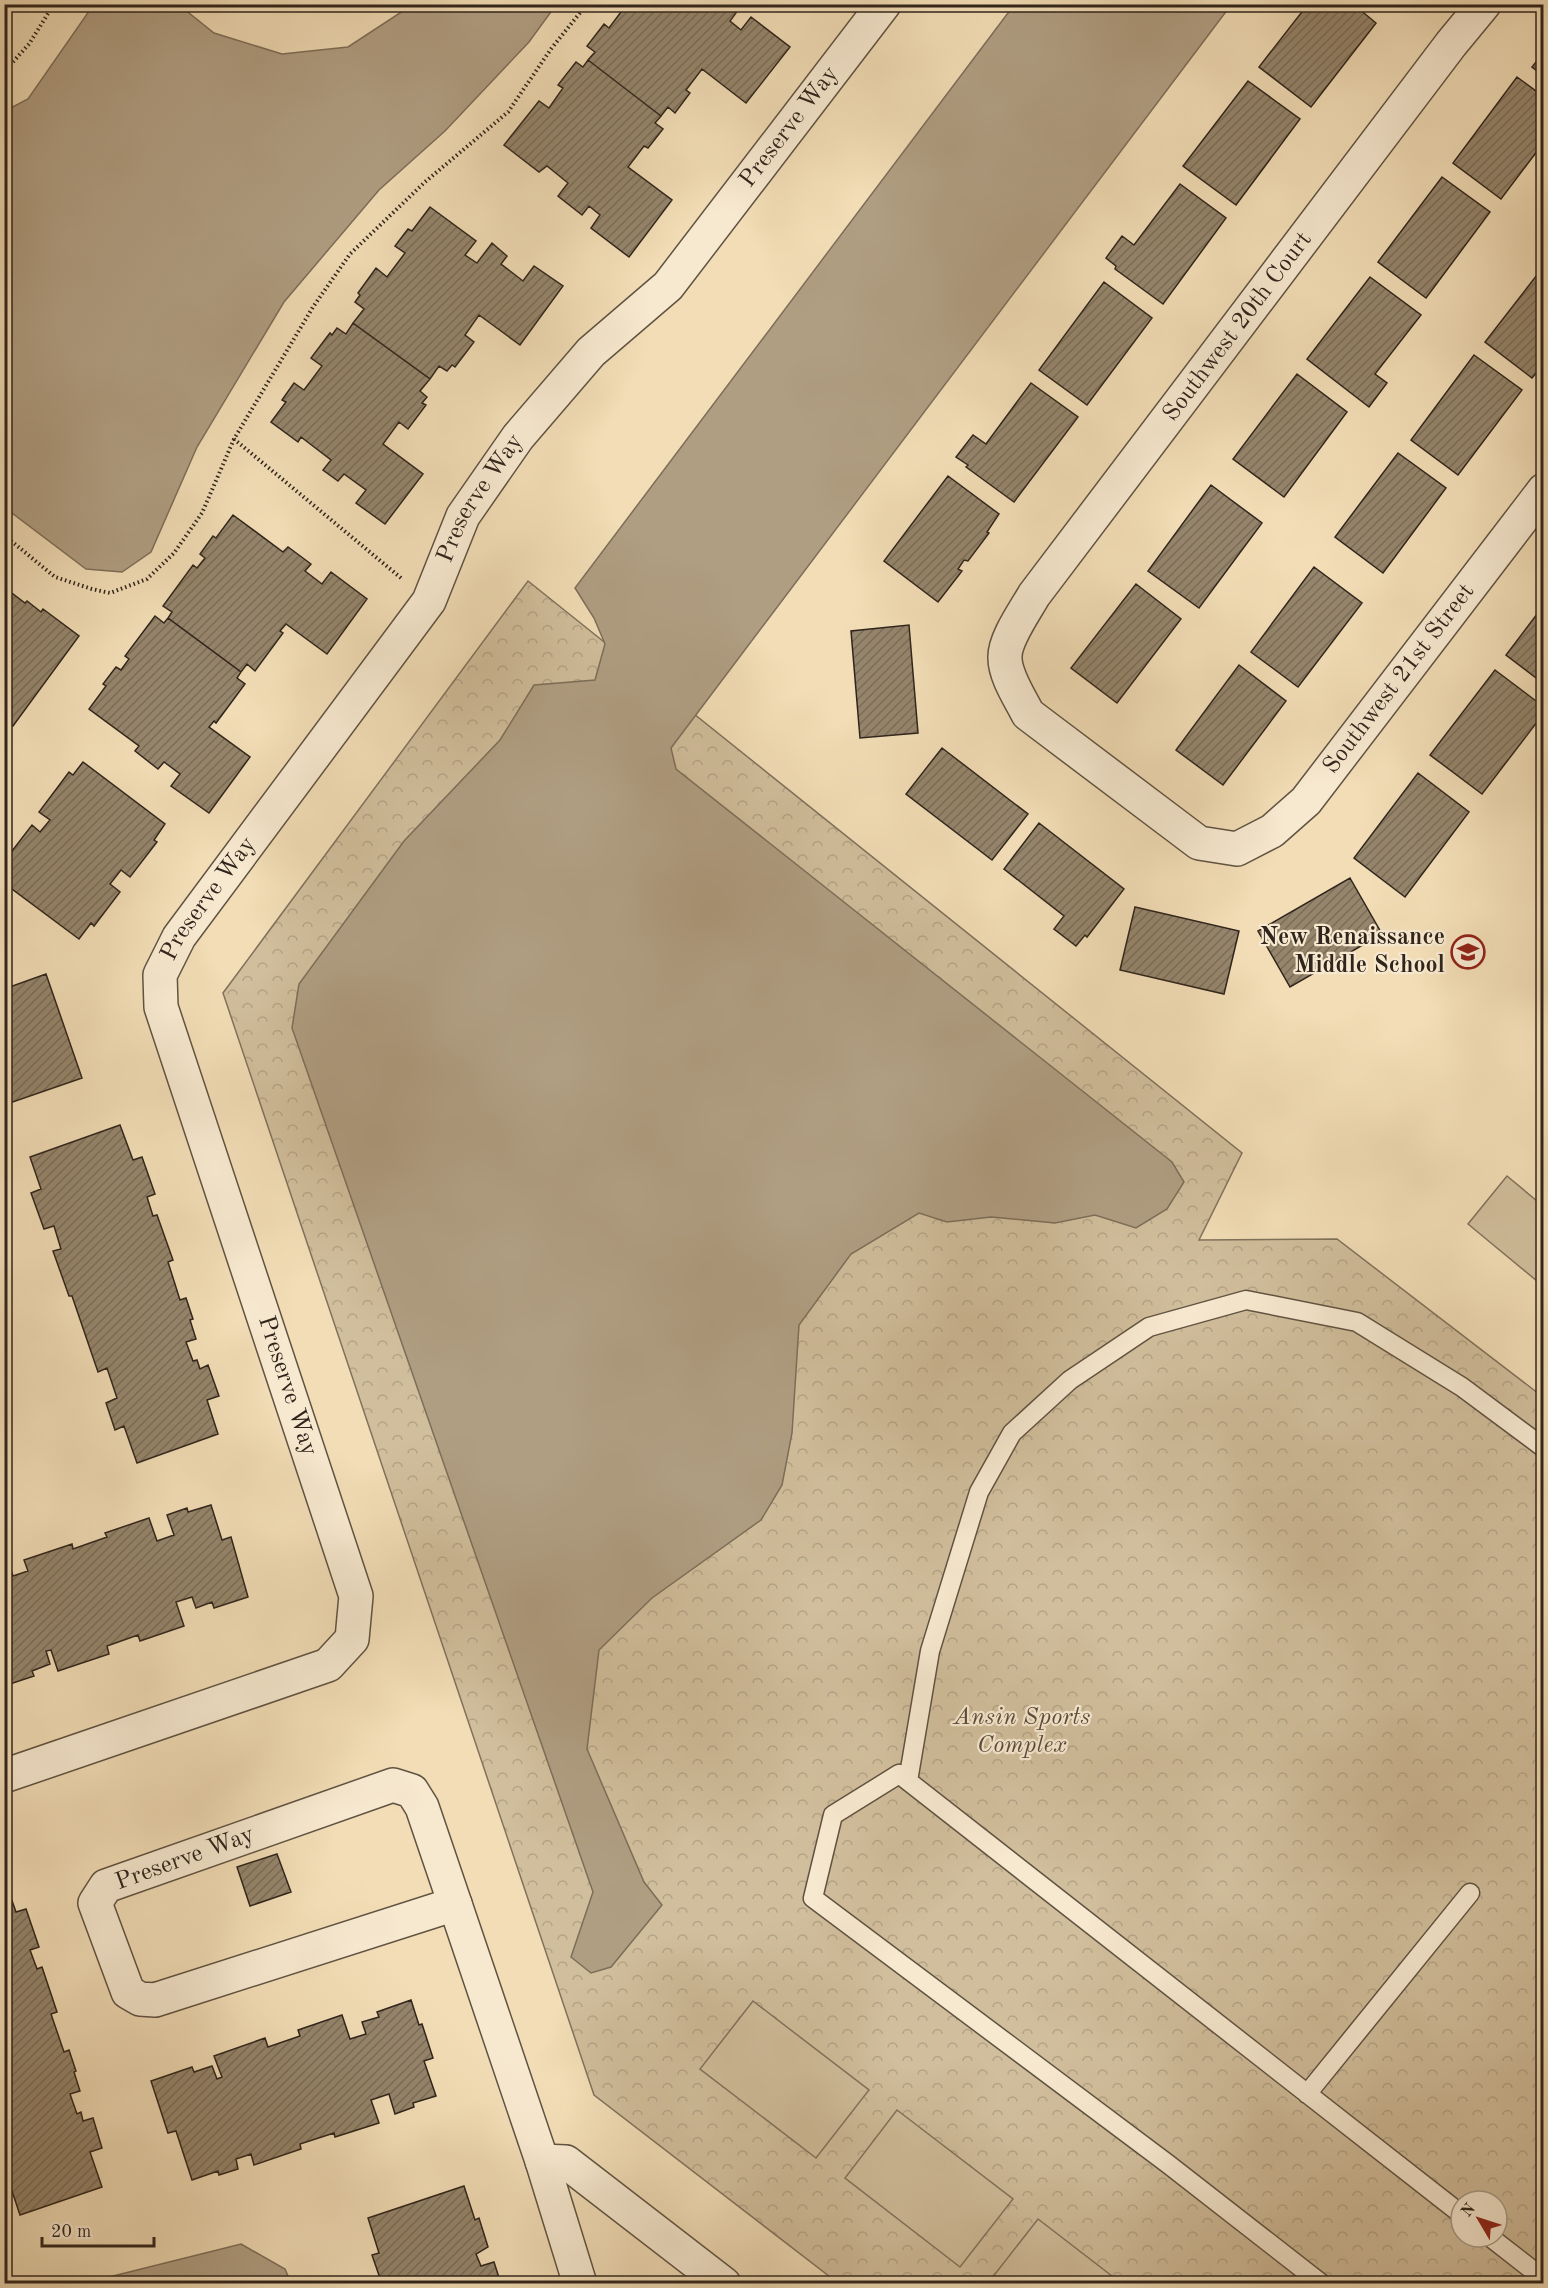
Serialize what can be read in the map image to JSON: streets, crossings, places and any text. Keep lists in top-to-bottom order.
{
  "streets": {
    "street": ["Preserve Way", "Southwest 20th Court", "Southwest 21st Street"]
  },
  "crossings": [
    ["Southwest 20th Court", "Southwest 21st Street"]
  ],
  "parks": ["Ansin Sports Complex"],
  "places": {
    "school or university": ["New Renaissance Middle School"]
  },
  "scale_bar": "20 m",
  "north": "top left"
}
